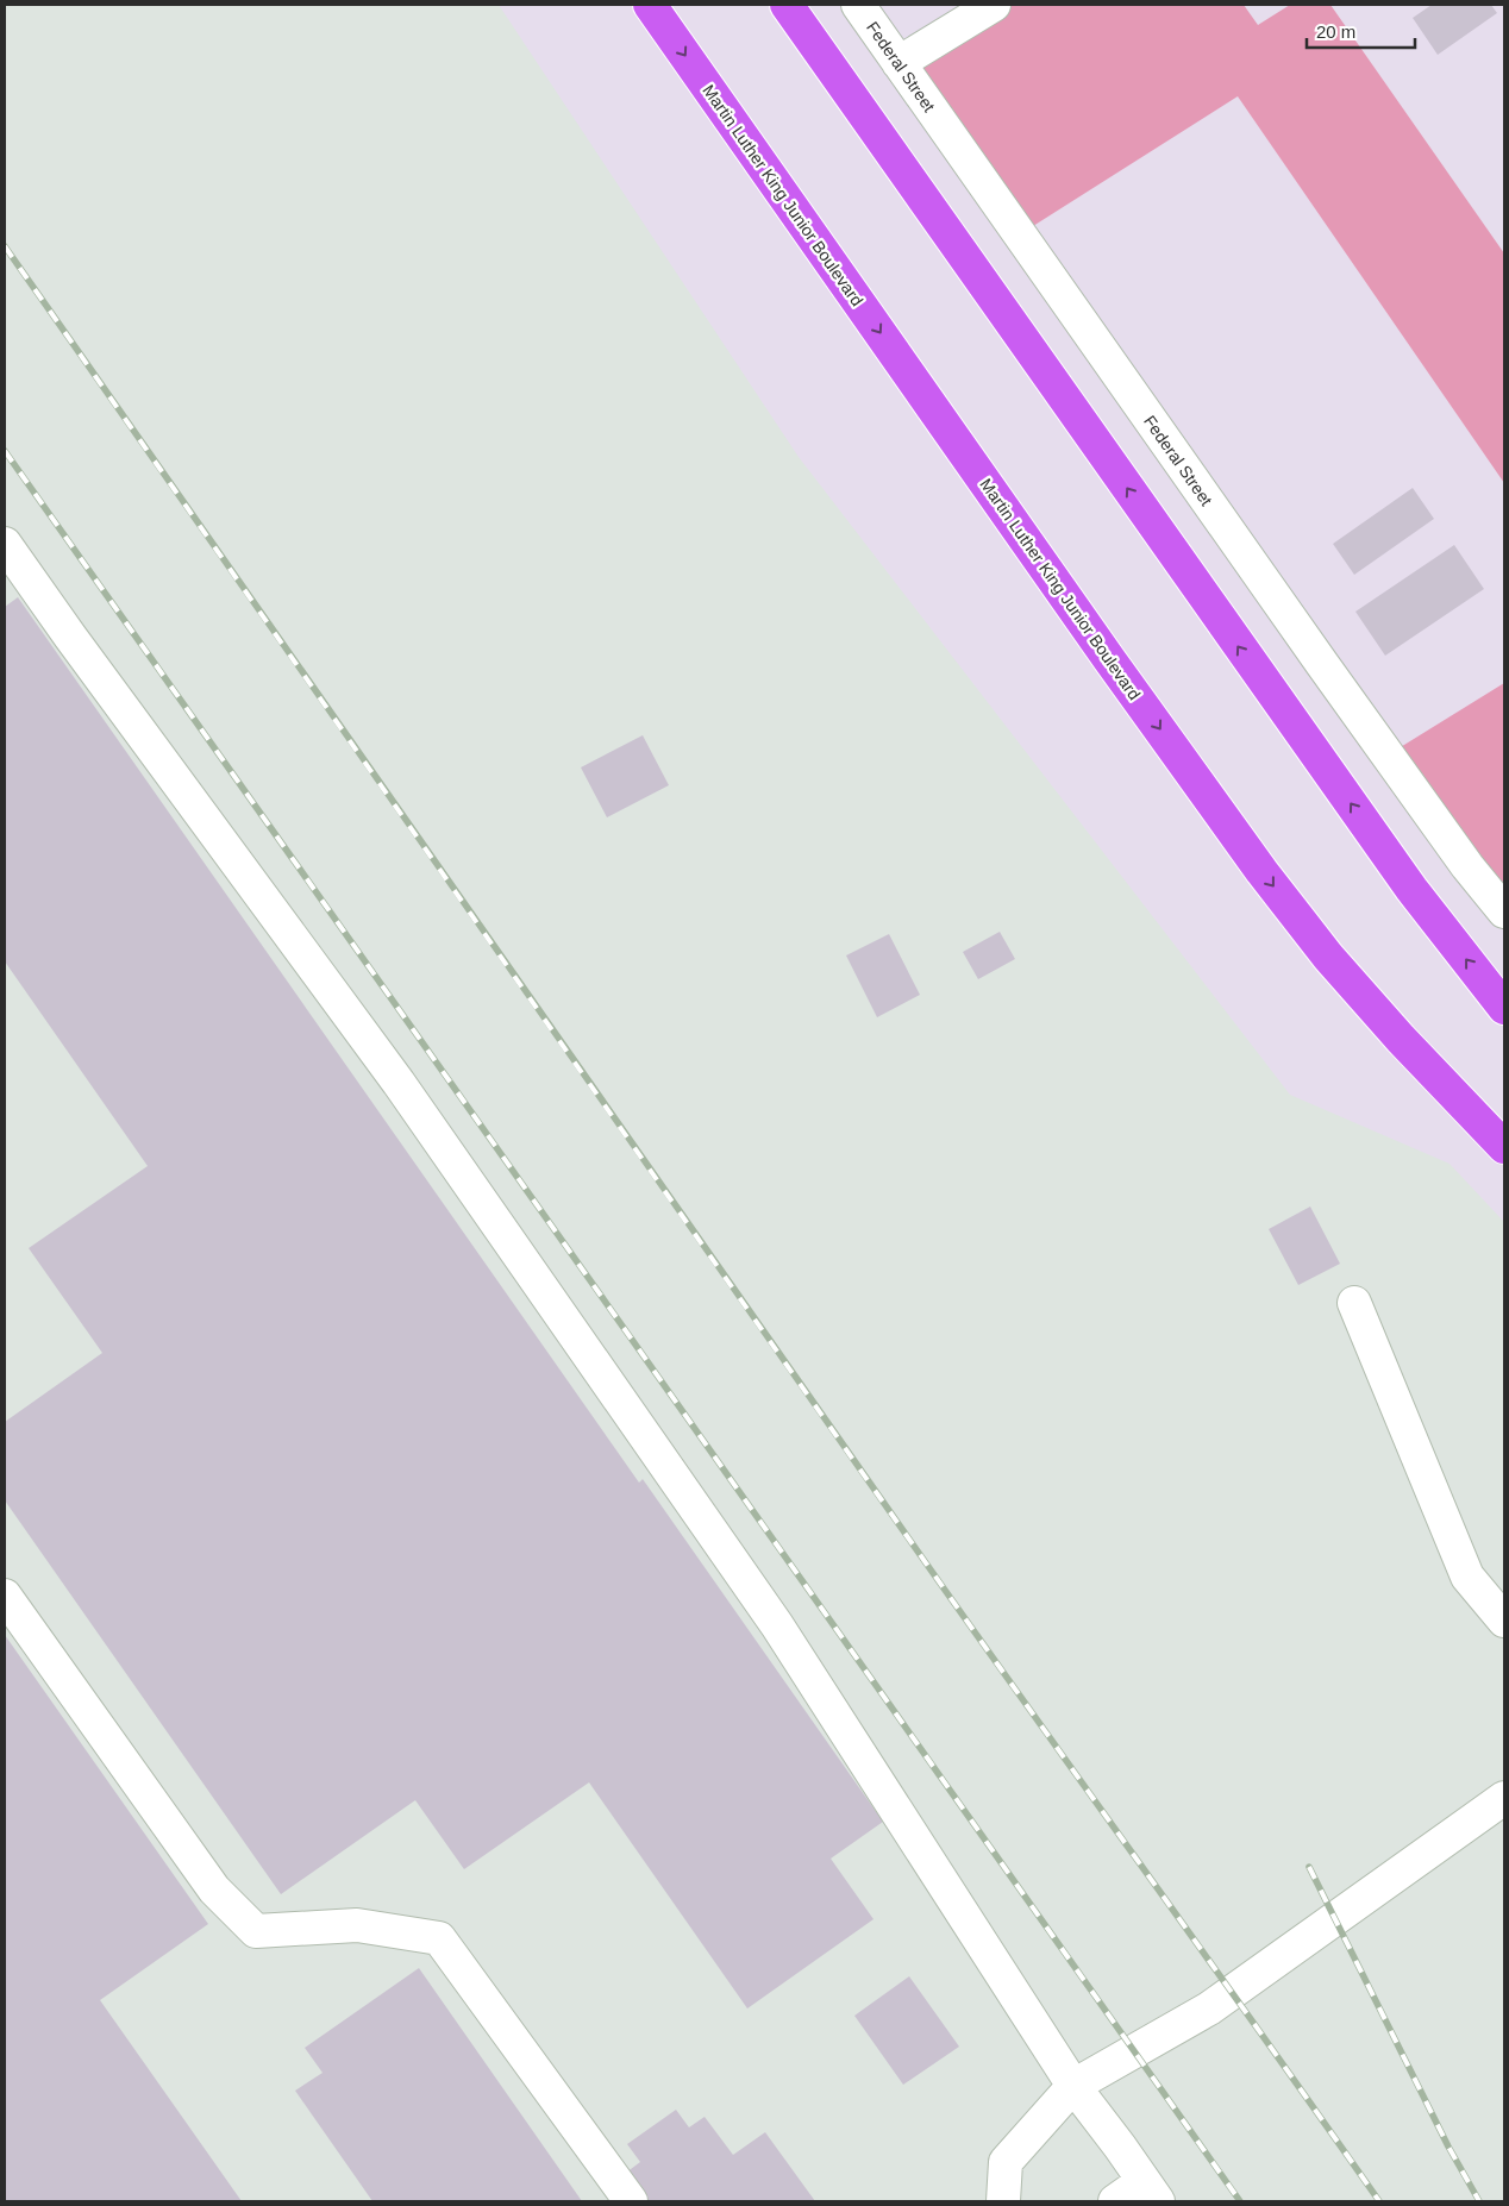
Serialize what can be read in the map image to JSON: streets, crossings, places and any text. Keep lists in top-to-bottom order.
{
  "streets": {
    "main road": ["Martin Luther King Junior Boulevard"],
    "street": ["Federal Street"]
  },
  "scale_bar": "20 m"
}
